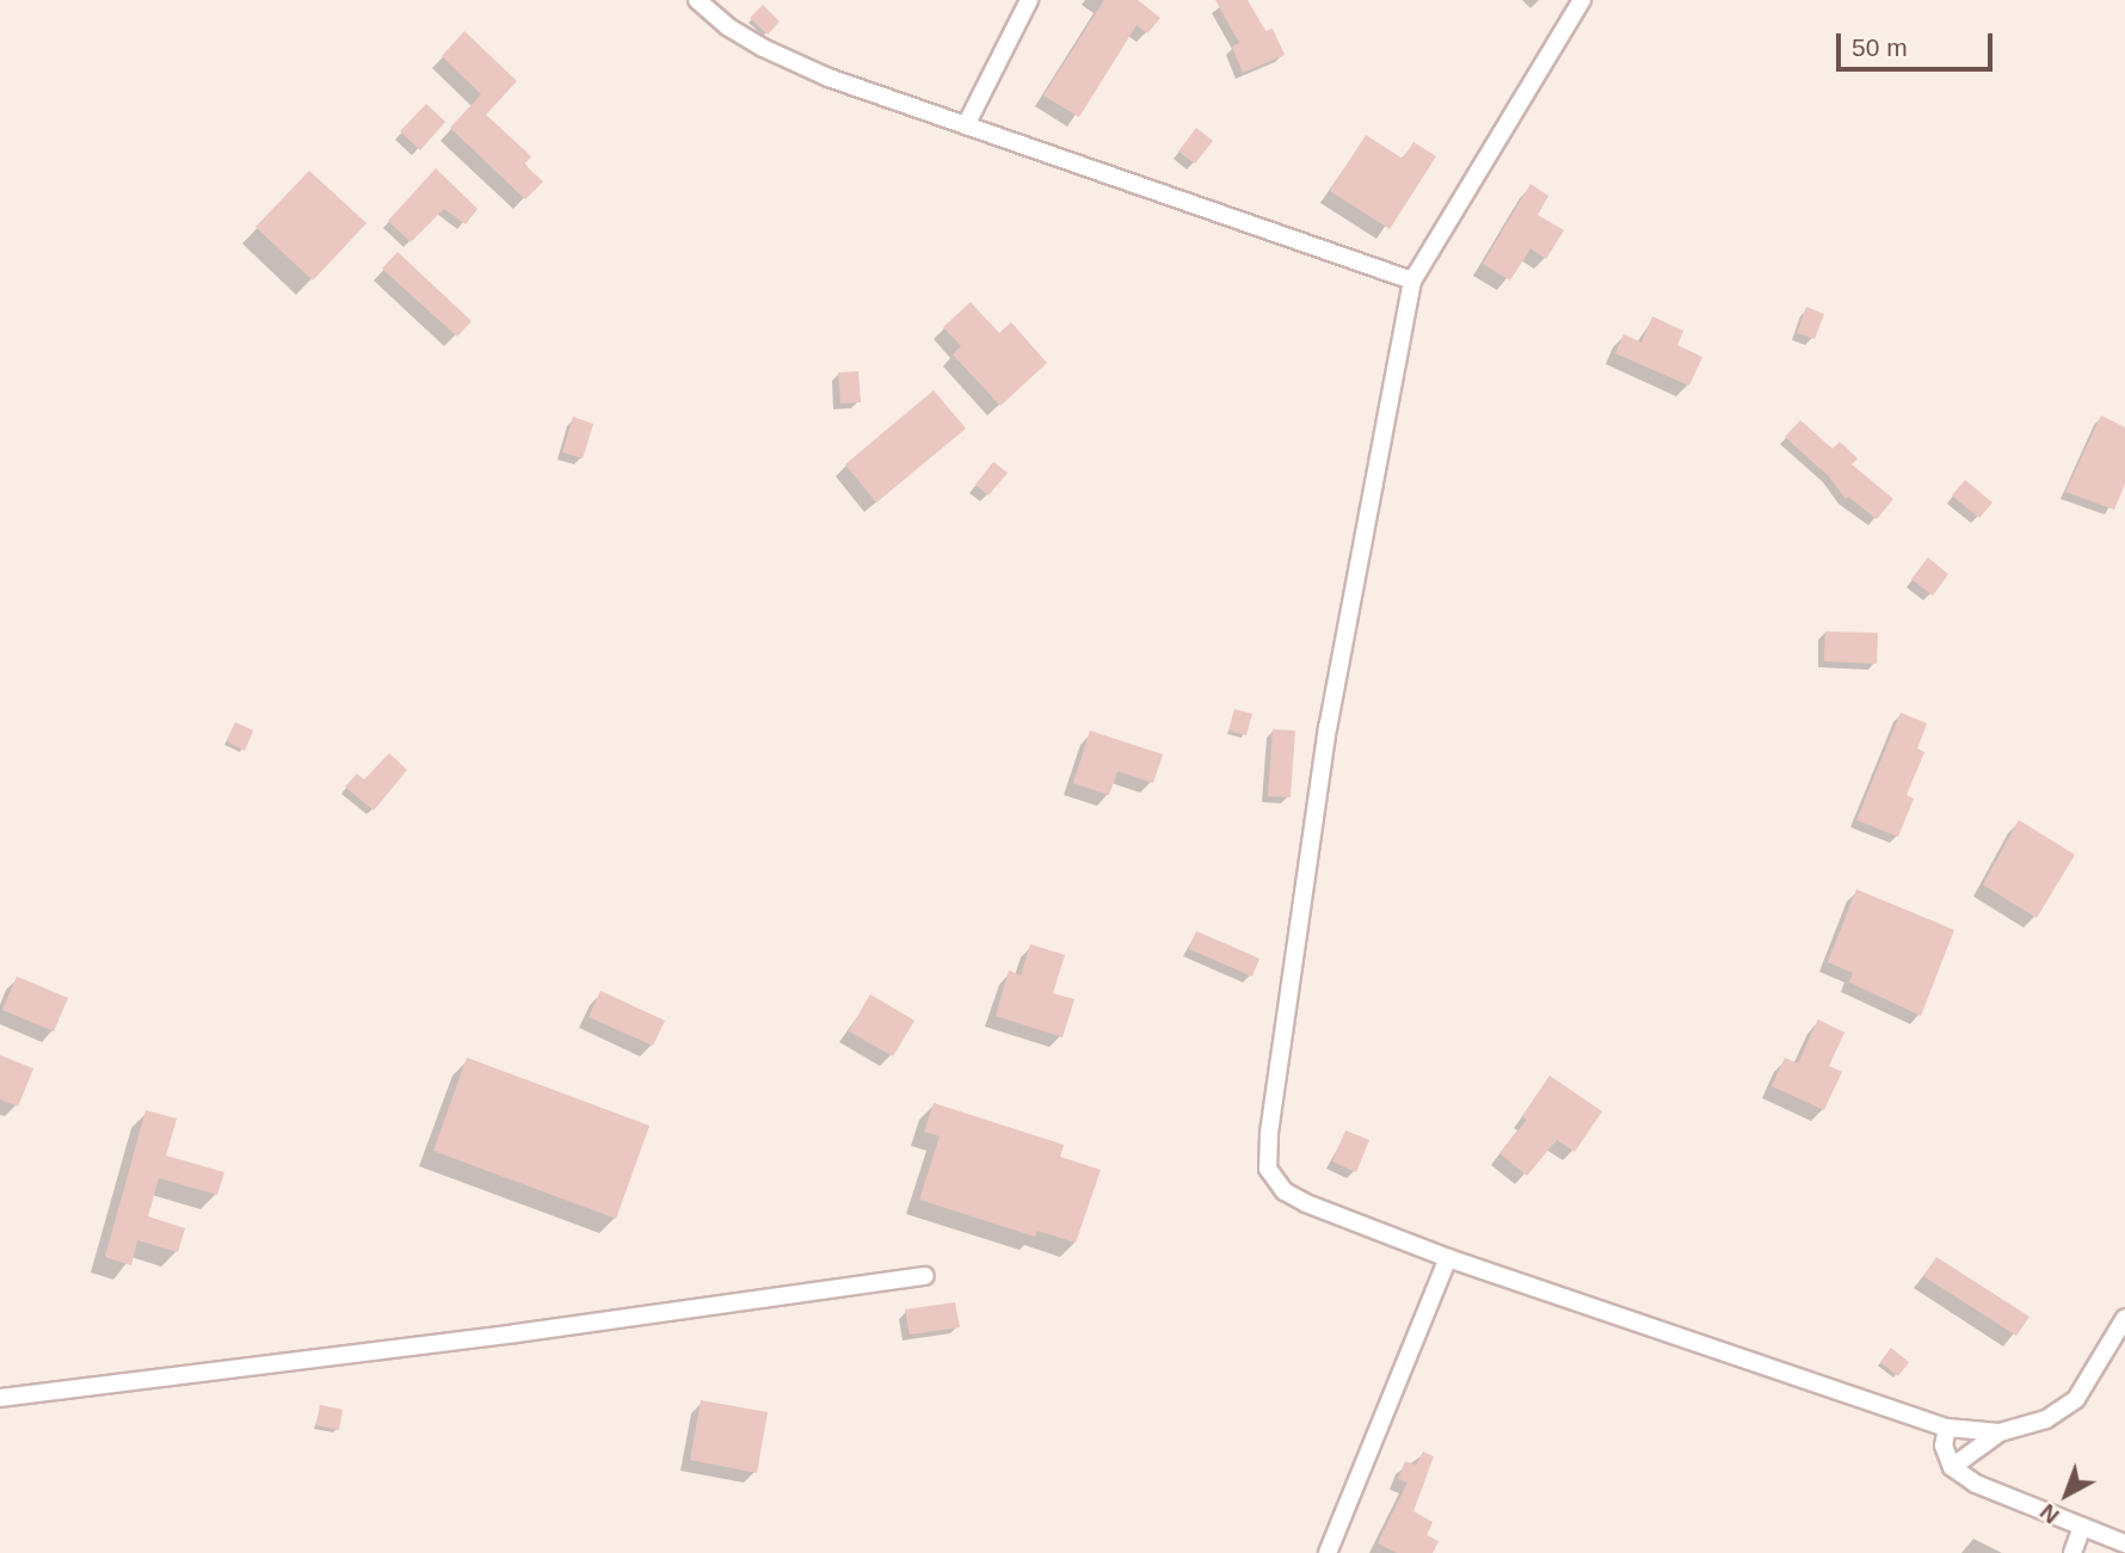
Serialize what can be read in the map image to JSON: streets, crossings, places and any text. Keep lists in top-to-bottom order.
{
  "scale_bar": "50 m",
  "north": "bottom left"
}
